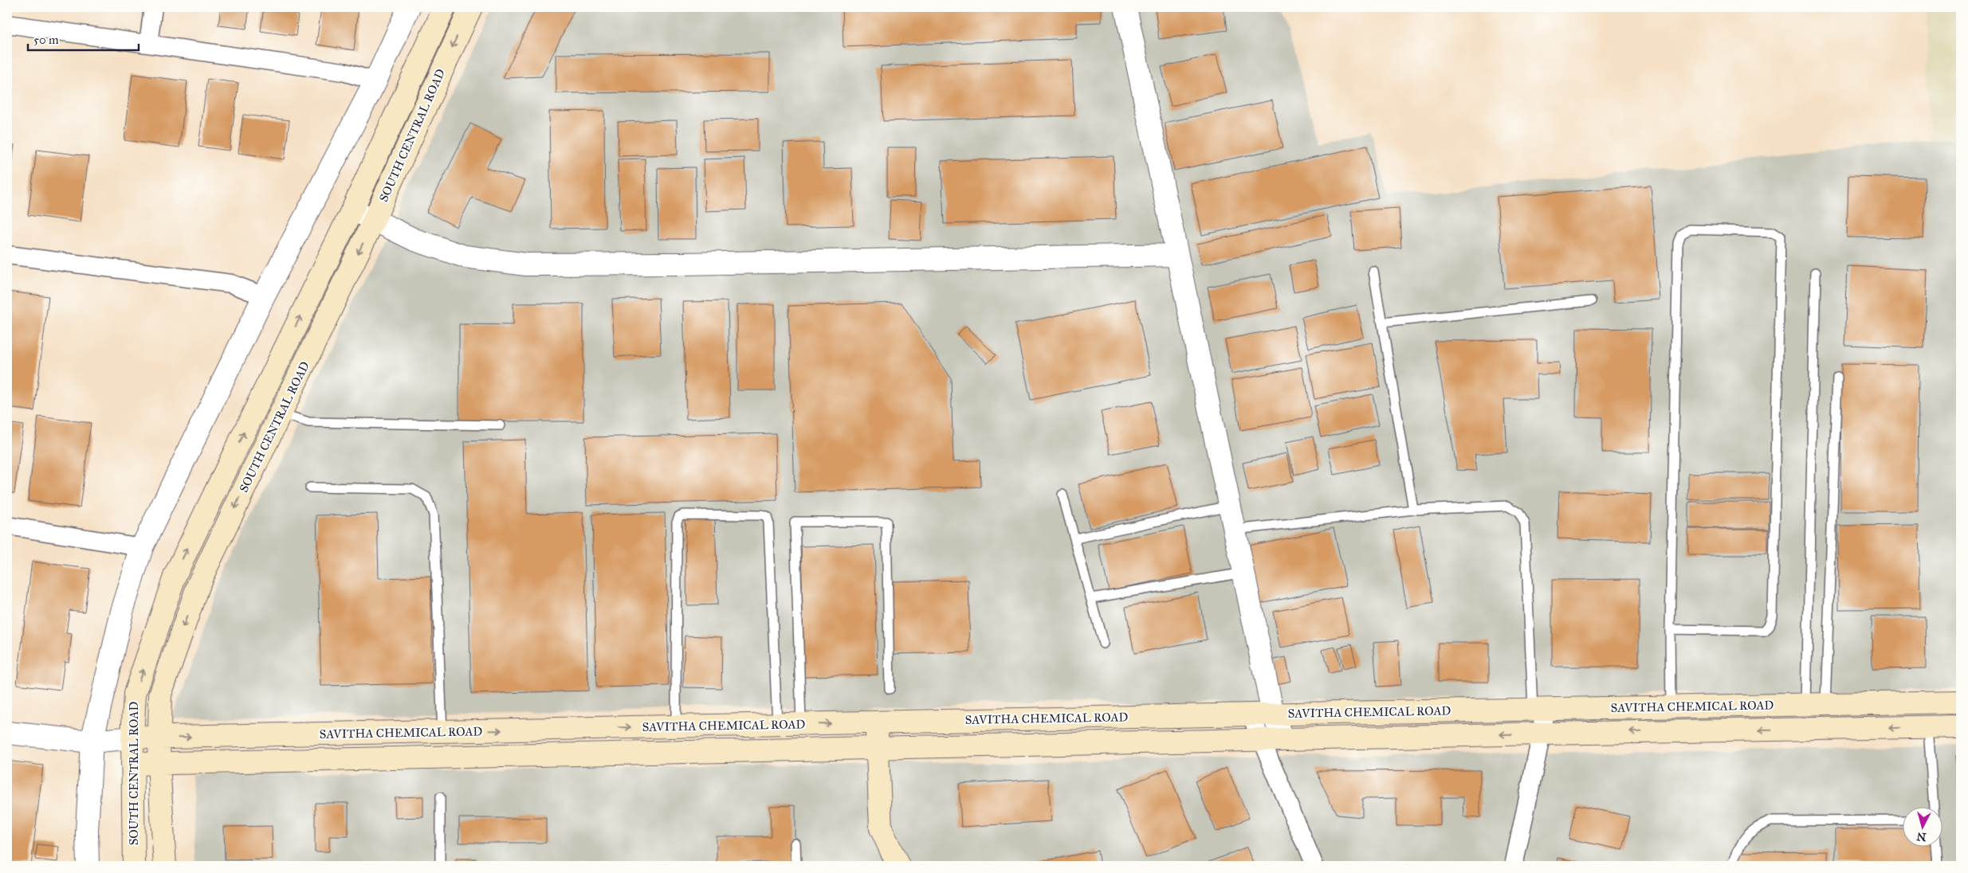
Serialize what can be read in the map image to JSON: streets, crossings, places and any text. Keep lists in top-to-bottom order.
{
  "streets": {
    "main road": ["SOUTH CENTRAL ROAD", "SAVITHA CHEMICAL ROAD"]
  },
  "crossings": [
    ["SOUTH CENTRAL ROAD", "SAVITHA CHEMICAL ROAD"]
  ],
  "scale_bar": "50 m",
  "north": "bottom"
}
